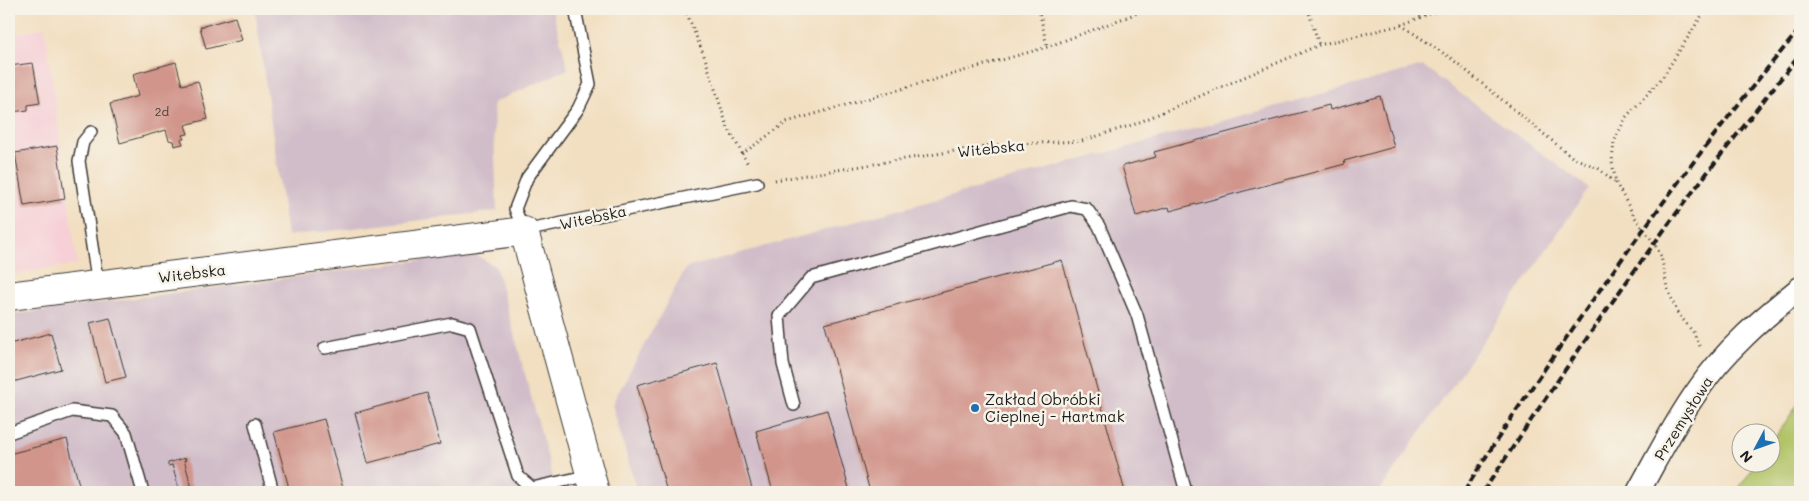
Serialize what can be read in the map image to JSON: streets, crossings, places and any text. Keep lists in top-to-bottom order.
{
  "streets": {
    "street": ["Witebska", "Przemysłowa"]
  },
  "places": ["Zakład Obróbki Cieplnej - Hartmak"],
  "house_numbers": ["2d"],
  "north": "bottom left"
}
